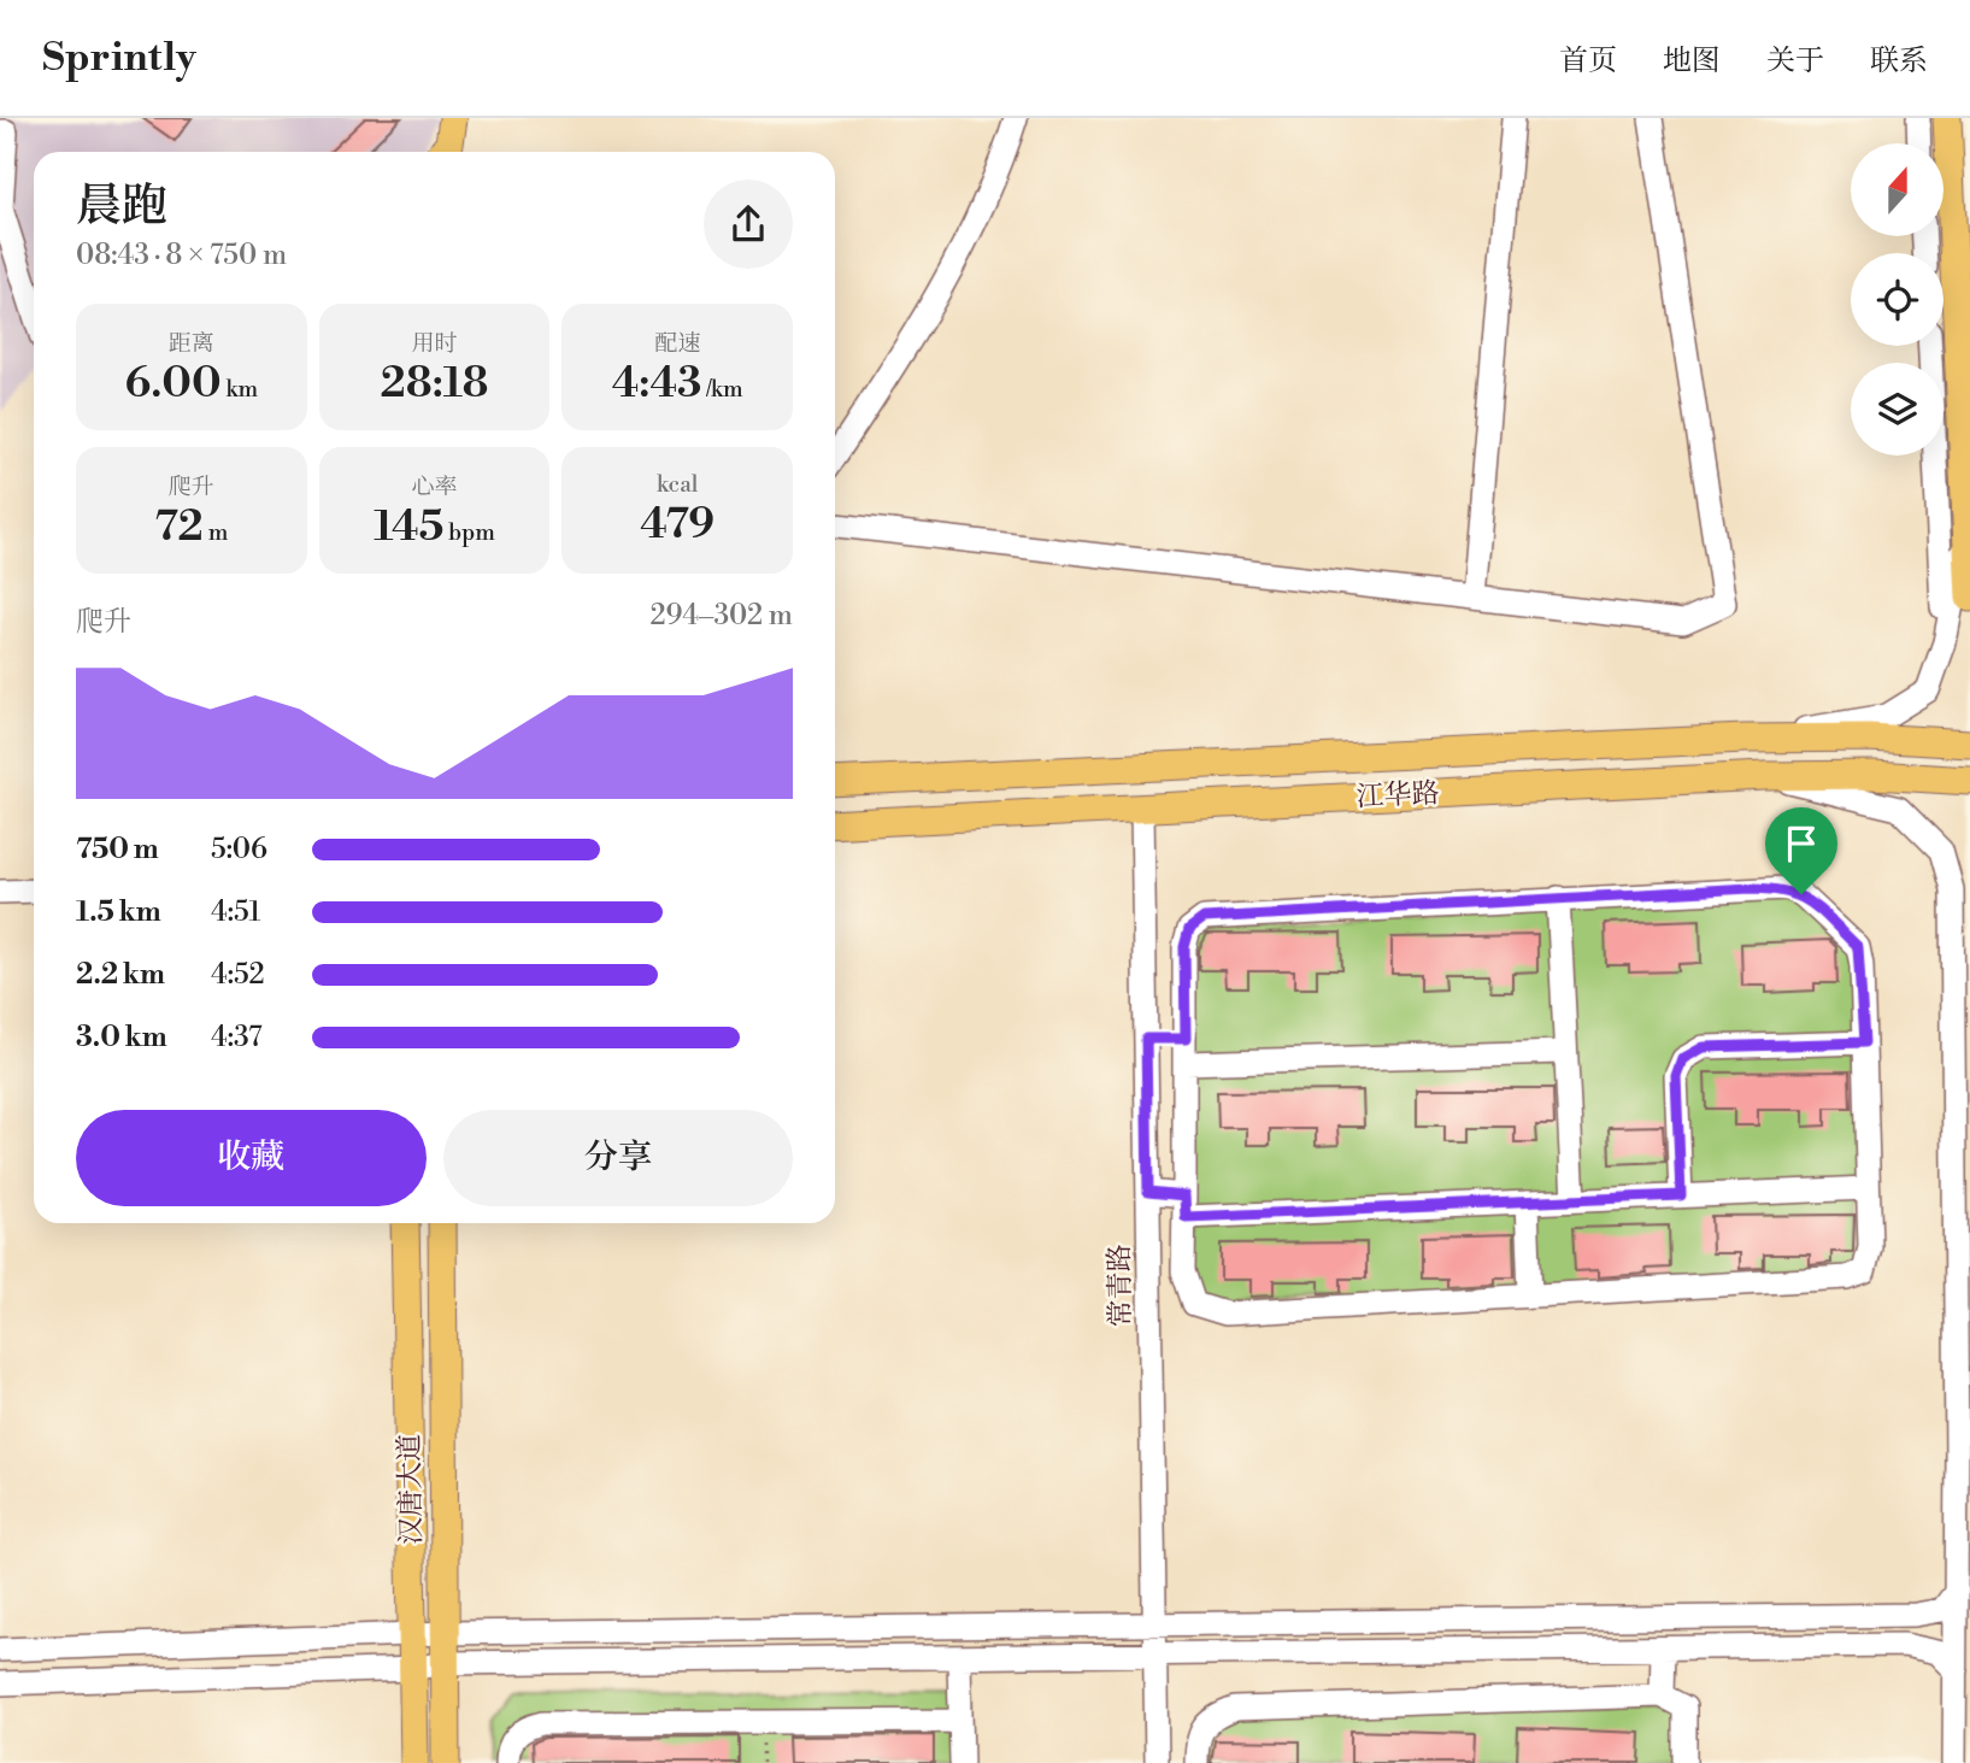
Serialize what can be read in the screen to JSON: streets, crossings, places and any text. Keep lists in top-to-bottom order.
{
  "streets": {
    "main road": ["江华路", "汉唐大道"],
    "street": ["常青路"]
  },
  "crossings": [
    ["江华路", "常青路"]
  ],
  "north": "top",
  "page": {
    "header": "Sprintly",
    "nav": [
      "首页",
      "地图",
      "关于",
      "联系"
    ],
    "heading": ["晨跑", "08:43 · 8 × 750 m"],
    "stats": [
      ["距离", "6.00 km"],
      ["用时", "28:18"],
      ["配速", "4:43 /km"],
      ["爬升", "72 m"],
      ["心率", "145 bpm"],
      ["kcal", "479"]
    ],
    "chart": ["爬升", "294–302 m"],
    "list": [
      {
        "name": "750 m",
        "note": "5:06"
      },
      {
        "name": "1.5 km",
        "note": "4:51"
      },
      {
        "name": "2.2 km",
        "note": "4:52"
      },
      {
        "name": "3.0 km",
        "note": "4:37"
      }
    ],
    "buttons": ["收藏", "分享"]
  }
}
